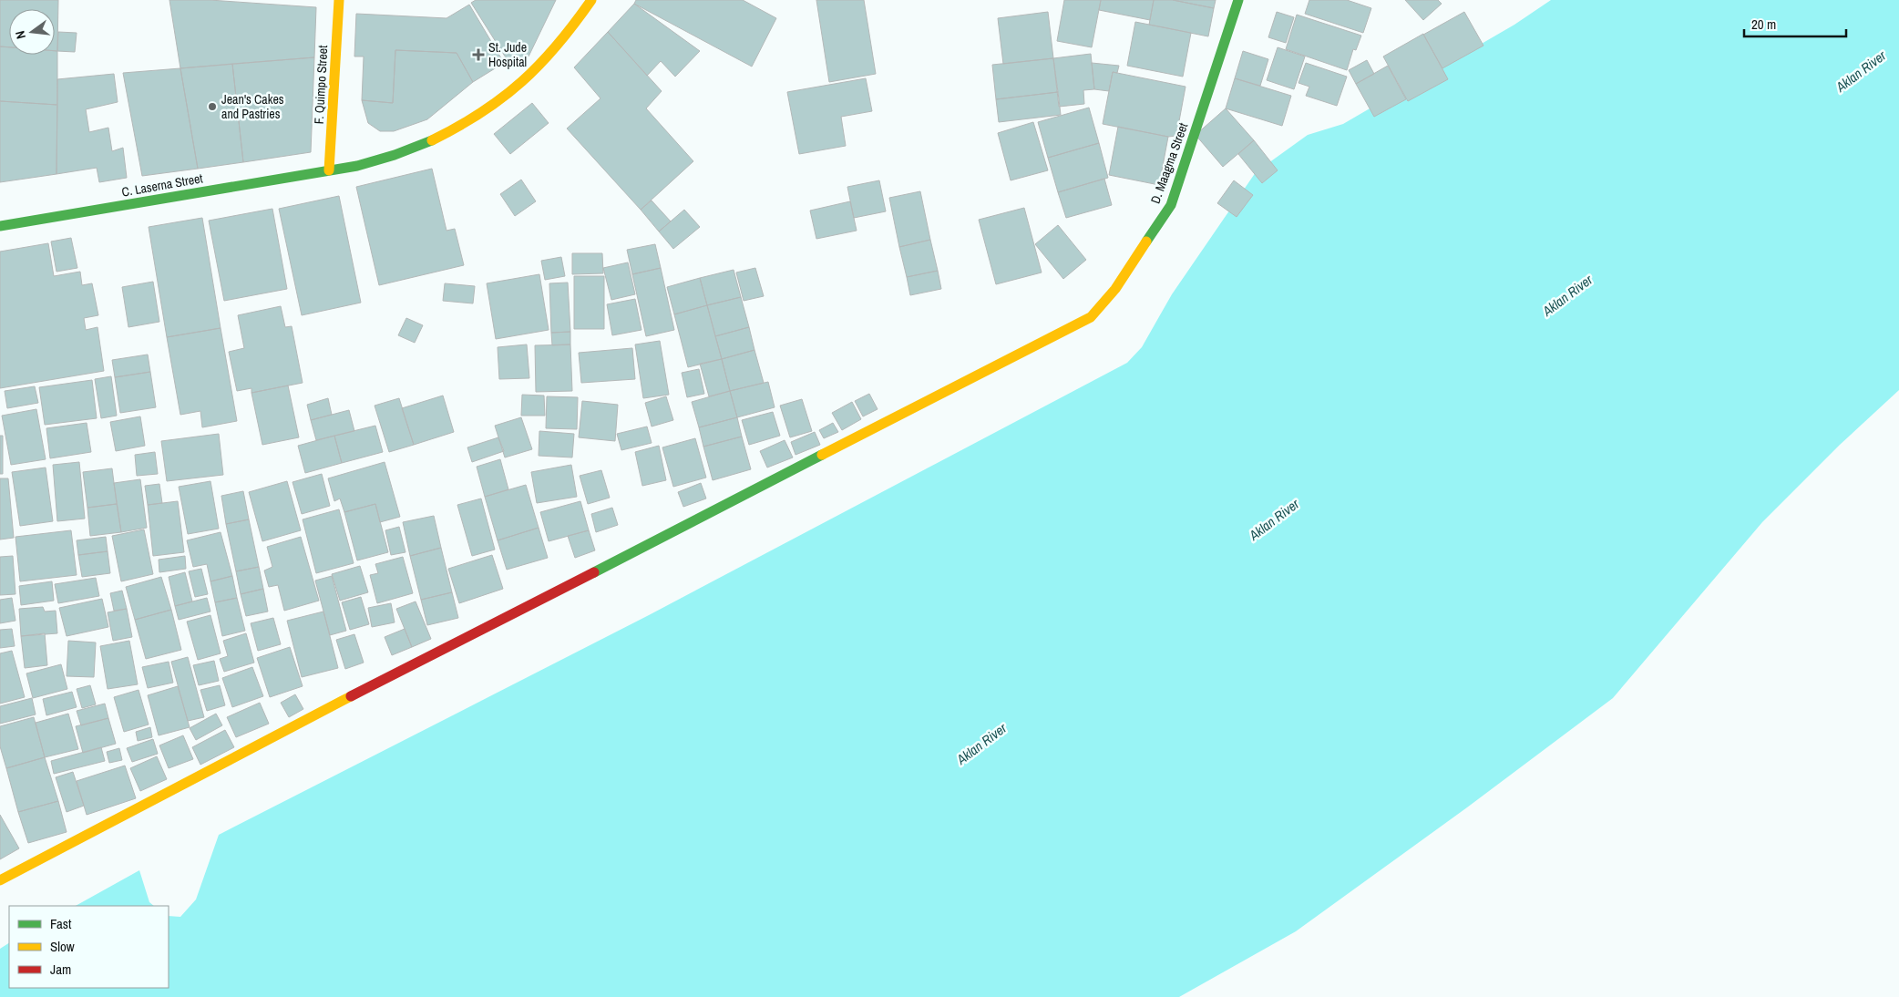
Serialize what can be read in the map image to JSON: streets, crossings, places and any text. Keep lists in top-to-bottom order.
{
  "streets": {
    "street": ["F. Quimpo Street", "D. Maagma Street", "C. Laserna Street"]
  },
  "crossings": [
    ["F. Quimpo Street", "C. Laserna Street"]
  ],
  "water": ["Aklan River"],
  "places": {
    "health": ["St. Jude Hospital"],
    "other": ["Jean's Cakes and Pastries"]
  },
  "legend": ["Fast", "Slow", "Jam"],
  "scale_bar": "20 m",
  "north": "left"
}
